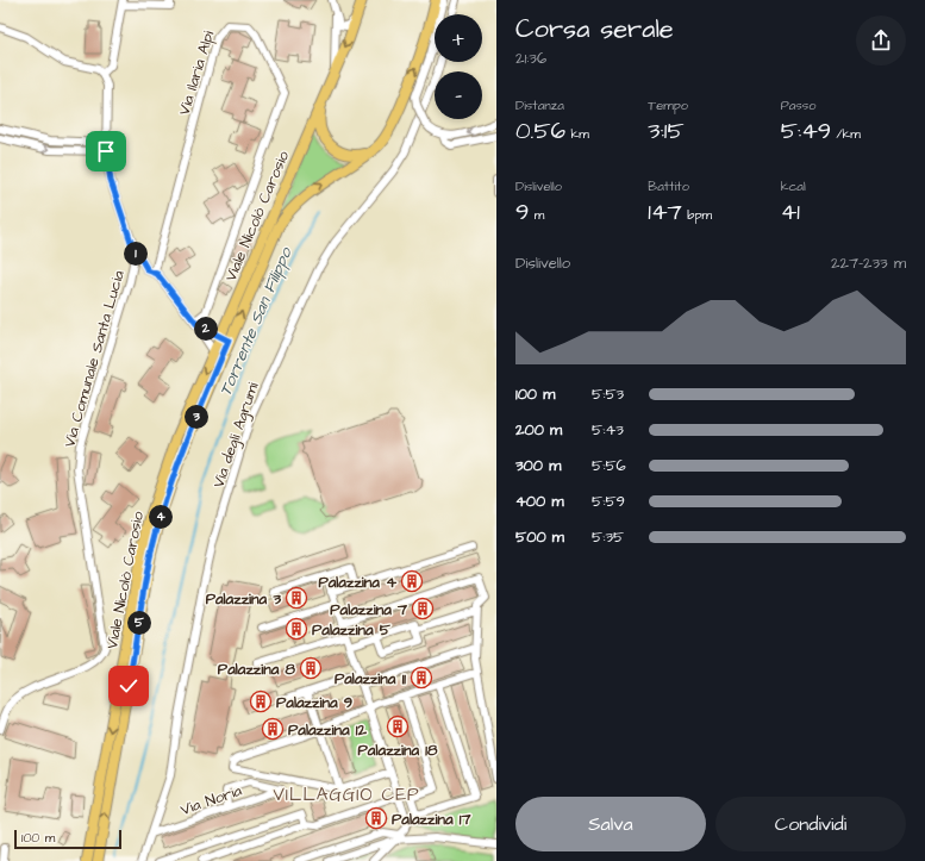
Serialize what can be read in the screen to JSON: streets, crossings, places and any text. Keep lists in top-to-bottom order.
{
  "streets": {
    "main road": ["Viale Nicolò Carosio"],
    "street": [
      "Via Ilaria Alpi",
      "Via Comunale Santa Lucia",
      "Via degli Agrumi",
      "Via Noria"
    ]
  },
  "crossings": [
    ["Via degli Agrumi", "Via Noria"]
  ],
  "districts": ["VILLAGGIO CEP"],
  "water": ["Torrente San Filippo"],
  "places": {
    "building": [
      "Palazzina 4",
      "Palazzina 3",
      "Palazzina 7",
      "Palazzina 5",
      "Palazzina 8",
      "Palazzina 11",
      "Palazzina 9",
      "Palazzina 18",
      "Palazzina 12",
      "Palazzina 17"
    ]
  },
  "scale_bar": "100 m",
  "page": {
    "heading": ["Corsa serale", "21:36"],
    "map_buttons": ["+", "−"],
    "stats": [
      ["Distanza", "0.56 km"],
      ["Tempo", "3:15"],
      ["Passo", "5:49 /km"],
      ["Dislivello", "9 m"],
      ["Battito", "147 bpm"],
      ["kcal", "41"]
    ],
    "pins": [
      "1",
      "2",
      "3",
      "4",
      "5"
    ],
    "chart": ["Dislivello", "227–233 m"],
    "list": [
      {
        "name": "100 m",
        "note": "5:53"
      },
      {
        "name": "200 m",
        "note": "5:43"
      },
      {
        "name": "300 m",
        "note": "5:56"
      },
      {
        "name": "400 m",
        "note": "5:59"
      },
      {
        "name": "500 m",
        "note": "5:35"
      }
    ],
    "buttons": ["Salva", "Condividi"],
    "scale": "100 m"
  }
}
